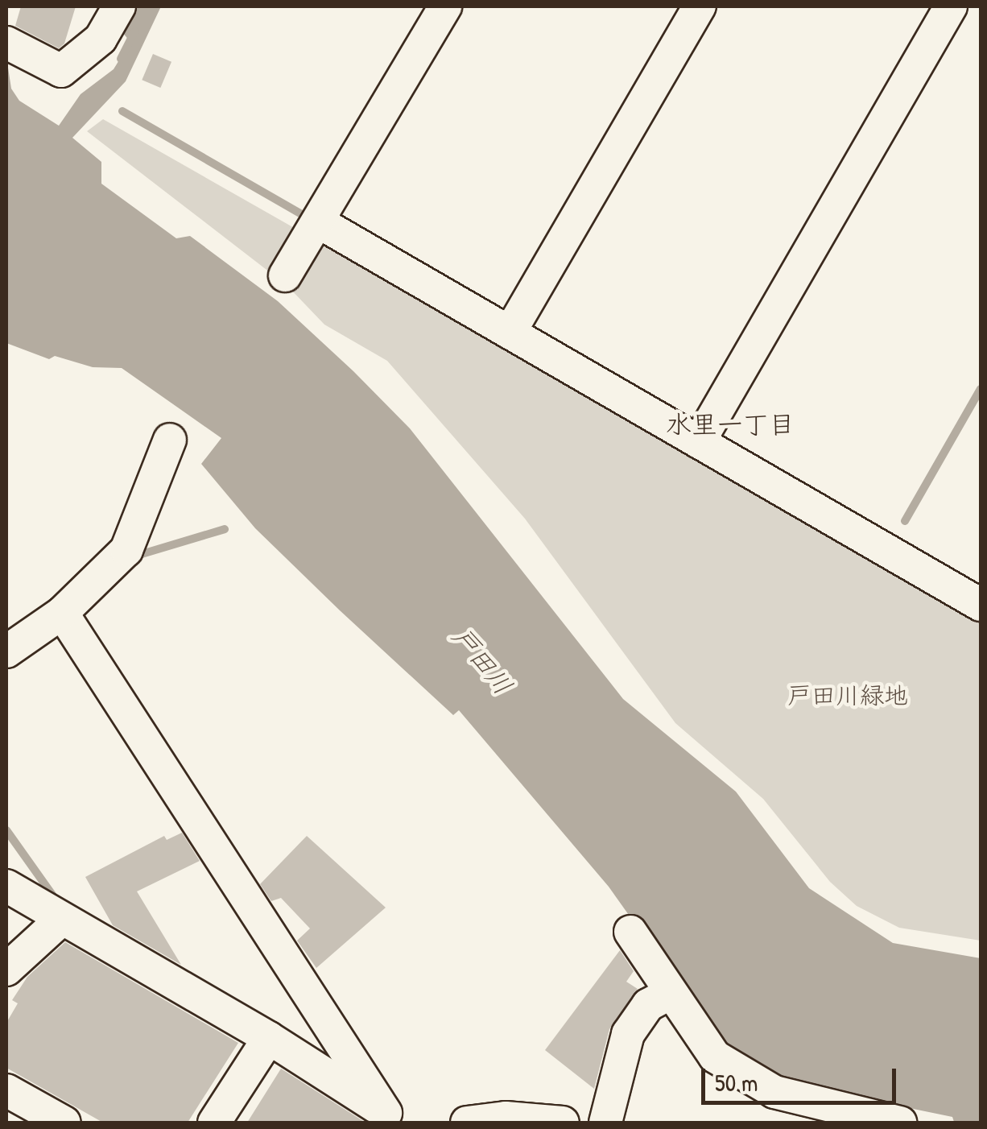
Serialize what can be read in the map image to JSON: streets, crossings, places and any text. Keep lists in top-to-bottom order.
{
  "districts": ["水里一丁目"],
  "water": ["戸田川"],
  "parks": ["戸田川緑地"],
  "scale_bar": "50 m"
}
